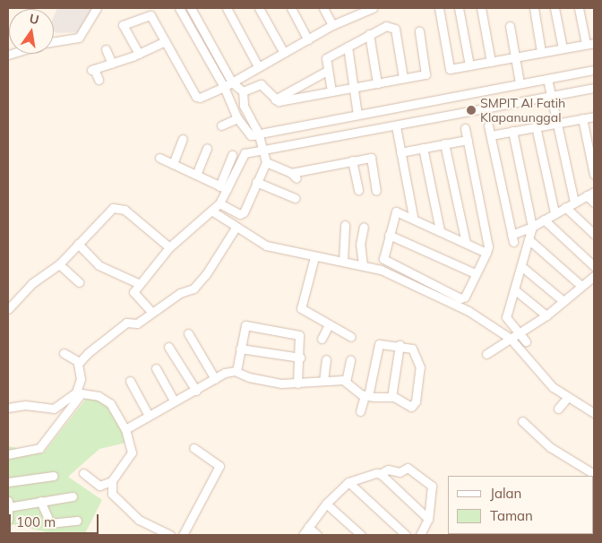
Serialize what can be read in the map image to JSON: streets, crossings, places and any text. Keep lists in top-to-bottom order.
{
  "places": ["SMPIT Al Fatih Klapanunggal"],
  "legend": ["Jalan", "Taman"],
  "scale_bar": "100 m",
  "north": "top"
}
